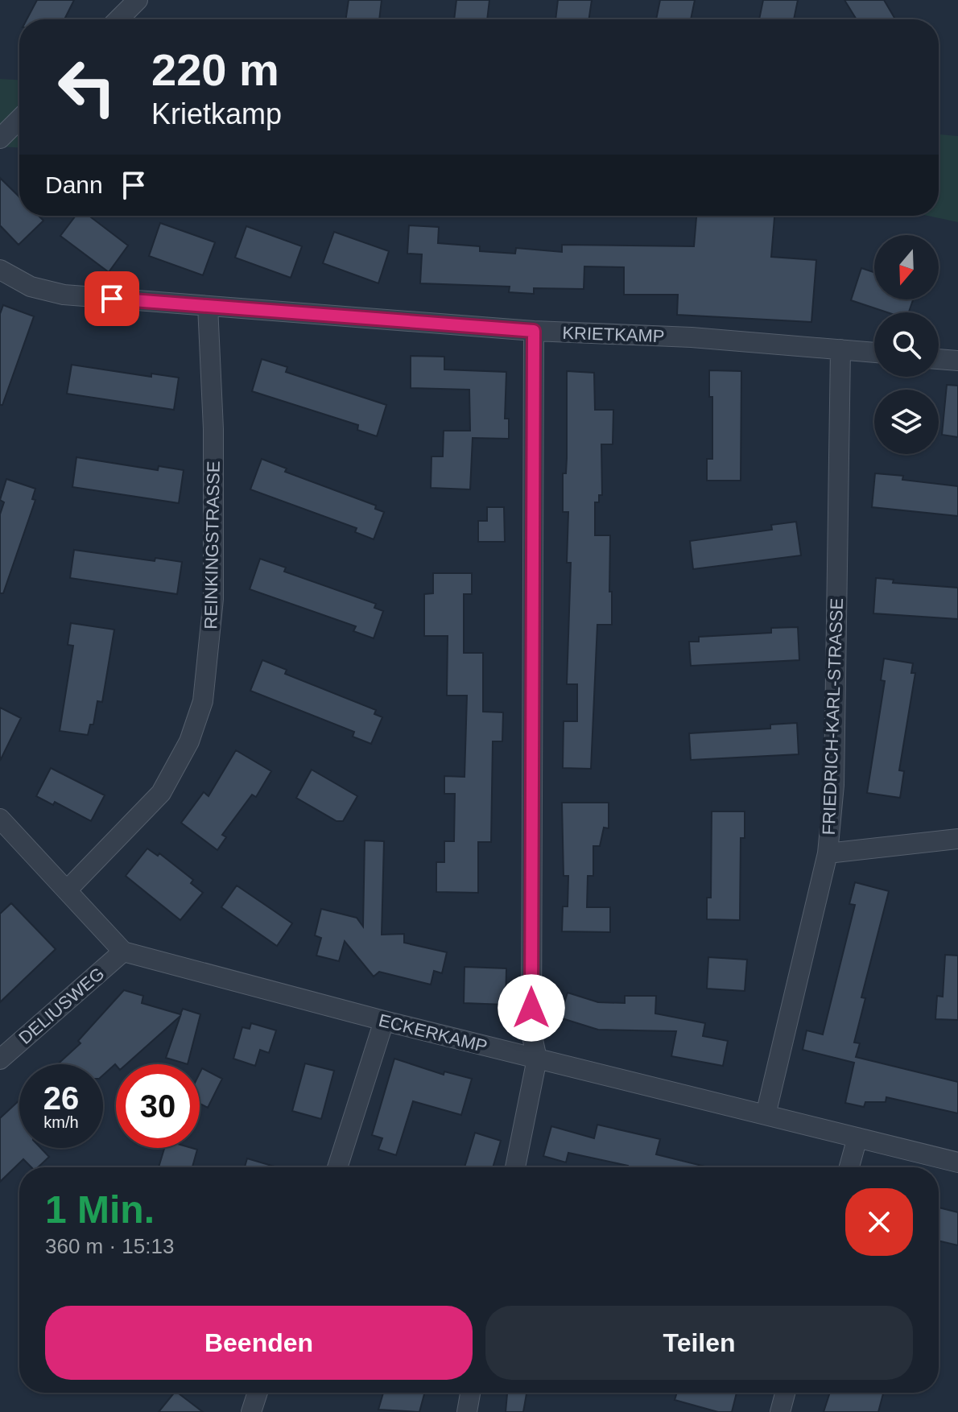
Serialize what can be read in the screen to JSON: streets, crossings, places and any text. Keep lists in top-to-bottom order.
{
  "streets": {
    "street": [
      "KRIETKAMP",
      "REINKINGSTRASSE",
      "FRIEDRICH-KARL-STRASSE",
      "DELIUSWEG",
      "ECKERKAMP"
    ]
  },
  "crossings": [
    ["KRIETKAMP", "REINKINGSTRASSE"],
    ["KRIETKAMP", "FRIEDRICH-KARL-STRASSE"],
    ["FRIEDRICH-KARL-STRASSE", "ECKERKAMP"],
    ["DELIUSWEG", "ECKERKAMP"]
  ],
  "north": "bottom",
  "page": {
    "turn": ["220 m", "Krietkamp"],
    "then": "Dann",
    "speed": "26 km/h",
    "limit": "30",
    "heading": ["1 Min.", "360 m · 15:13"],
    "buttons": ["Beenden", "Teilen"]
  }
}
